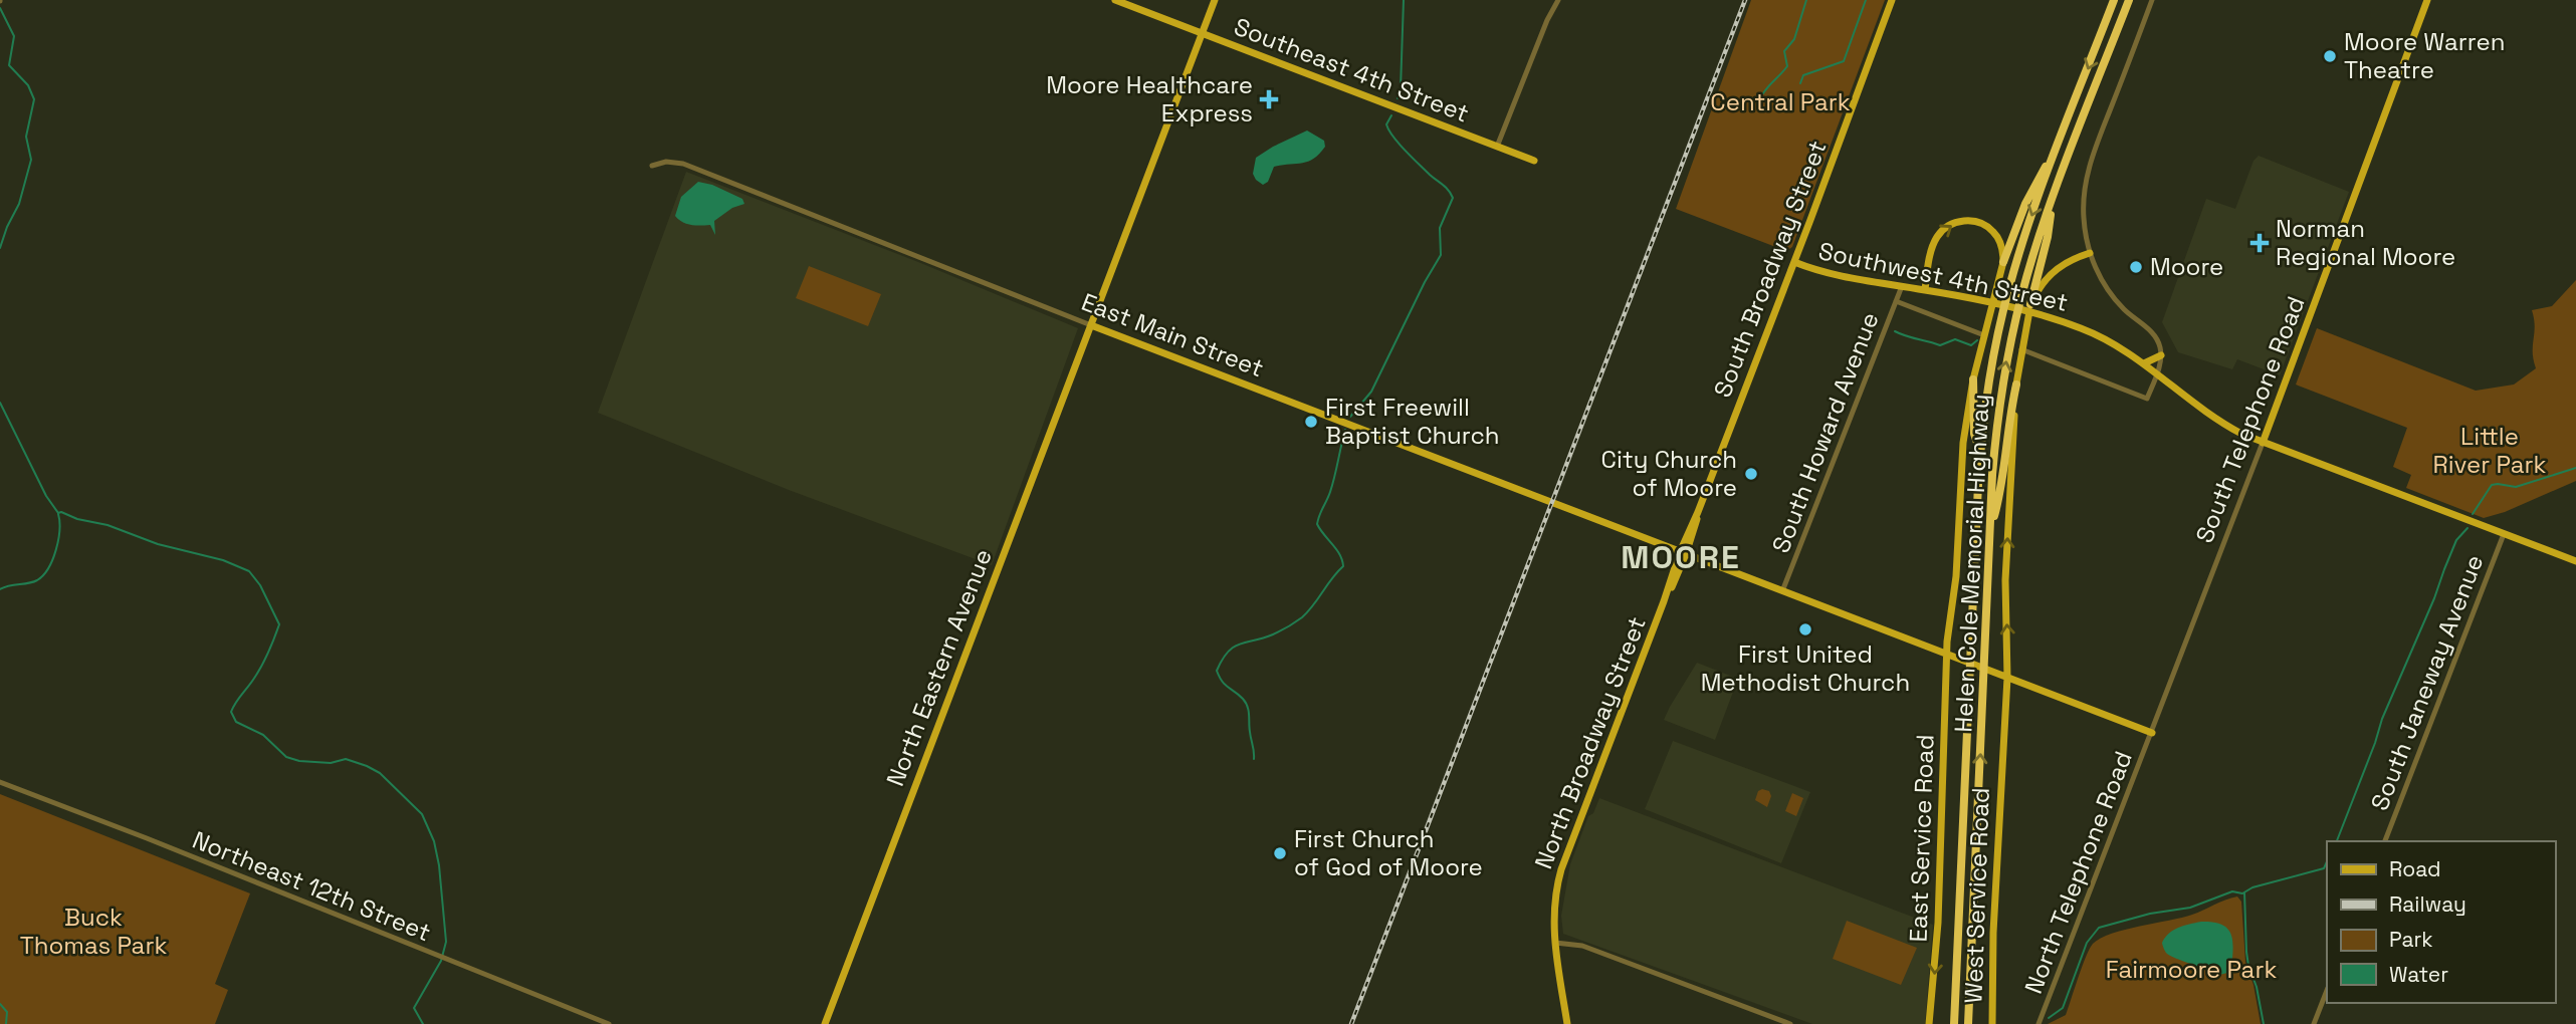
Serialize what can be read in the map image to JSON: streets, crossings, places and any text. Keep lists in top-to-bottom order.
{
  "streets": {
    "highway": ["Helen Cole Memorial Highway"],
    "main road": [
      "Southeast 4th Street",
      "South Broadway Street",
      "Southwest 4th Street",
      "East Main Street",
      "South Telephone Road",
      "North Eastern Avenue",
      "North Broadway Street",
      "East Service Road",
      "West Service Road"
    ],
    "street": [
      "South Howard Avenue",
      "South Janeway Avenue",
      "North Telephone Road",
      "Northeast 12th Street"
    ]
  },
  "crossings": [
    ["Southeast 4th Street", "North Eastern Avenue"],
    ["South Broadway Street", "Southwest 4th Street"],
    ["South Broadway Street", "East Main Street"],
    ["South Broadway Street", "North Broadway Street"],
    ["Southwest 4th Street", "South Telephone Road"],
    ["Southwest 4th Street", "South Howard Avenue"],
    ["Southwest 4th Street", "South Janeway Avenue"],
    ["East Main Street", "South Telephone Road"],
    ["East Main Street", "South Howard Avenue"],
    ["East Main Street", "North Eastern Avenue"],
    ["East Main Street", "North Broadway Street"],
    ["East Main Street", "East Service Road"],
    ["East Main Street", "North Telephone Road"],
    ["East Main Street", "West Service Road"],
    ["South Telephone Road", "North Telephone Road"]
  ],
  "one_way": ["East Service Road", "West Service Road"],
  "districts": ["MOORE"],
  "parks": [
    "Central Park",
    "Little River Park",
    "Buck Thomas Park",
    "Fairmoore Park"
  ],
  "places": {
    "other": [
      "Moore Warren Theatre",
      "Moore",
      "First Freewill Baptist Church",
      "City Church of Moore",
      "First United Methodist Church",
      "First Church of God of Moore"
    ],
    "health": ["Moore Healthcare Express", "Norman Regional Moore"]
  },
  "legend": [
    "Road",
    "Railway",
    "Park",
    "Water"
  ]
}
